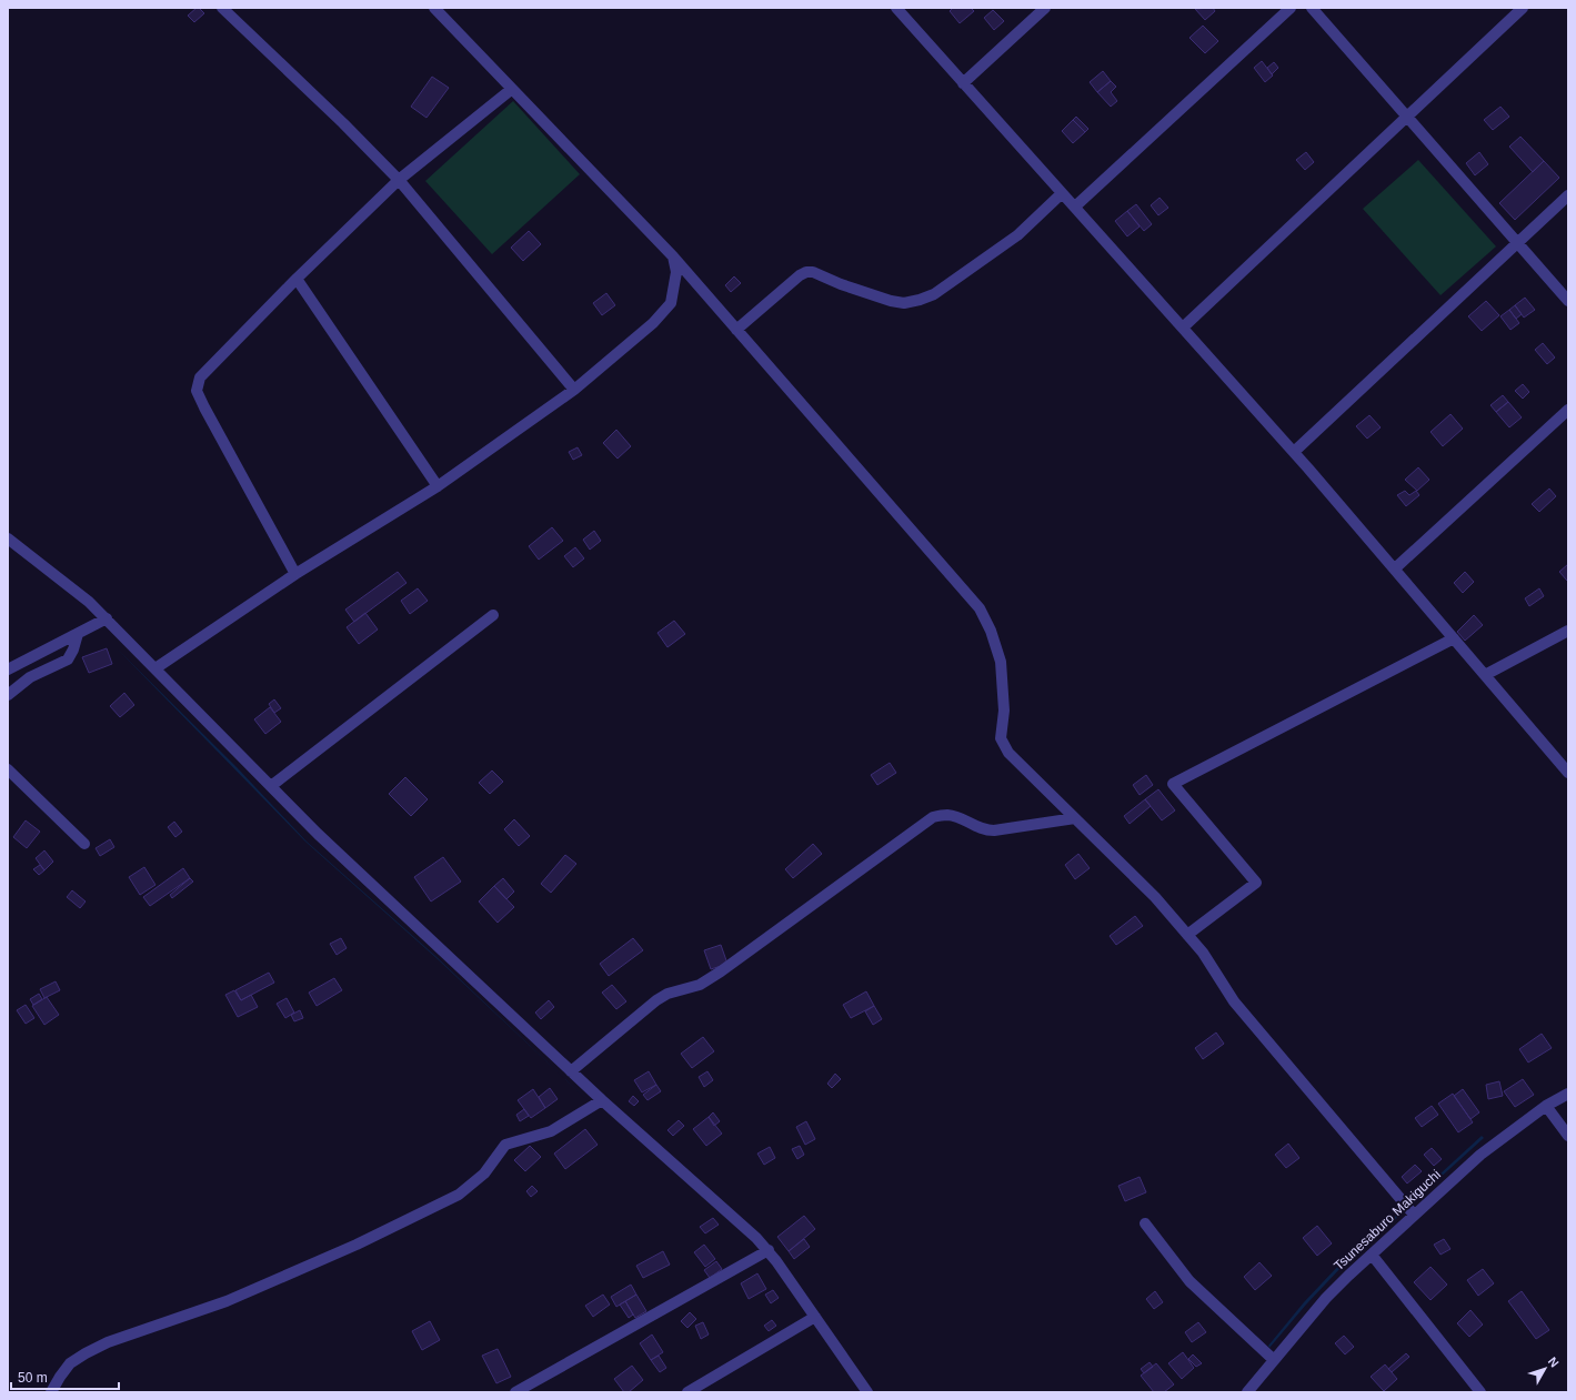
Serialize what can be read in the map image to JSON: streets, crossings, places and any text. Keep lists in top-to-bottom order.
{
  "streets": {
    "street": ["Tsunesaburo Makiguchi"]
  },
  "scale_bar": "50 m",
  "north": "top right"
}
